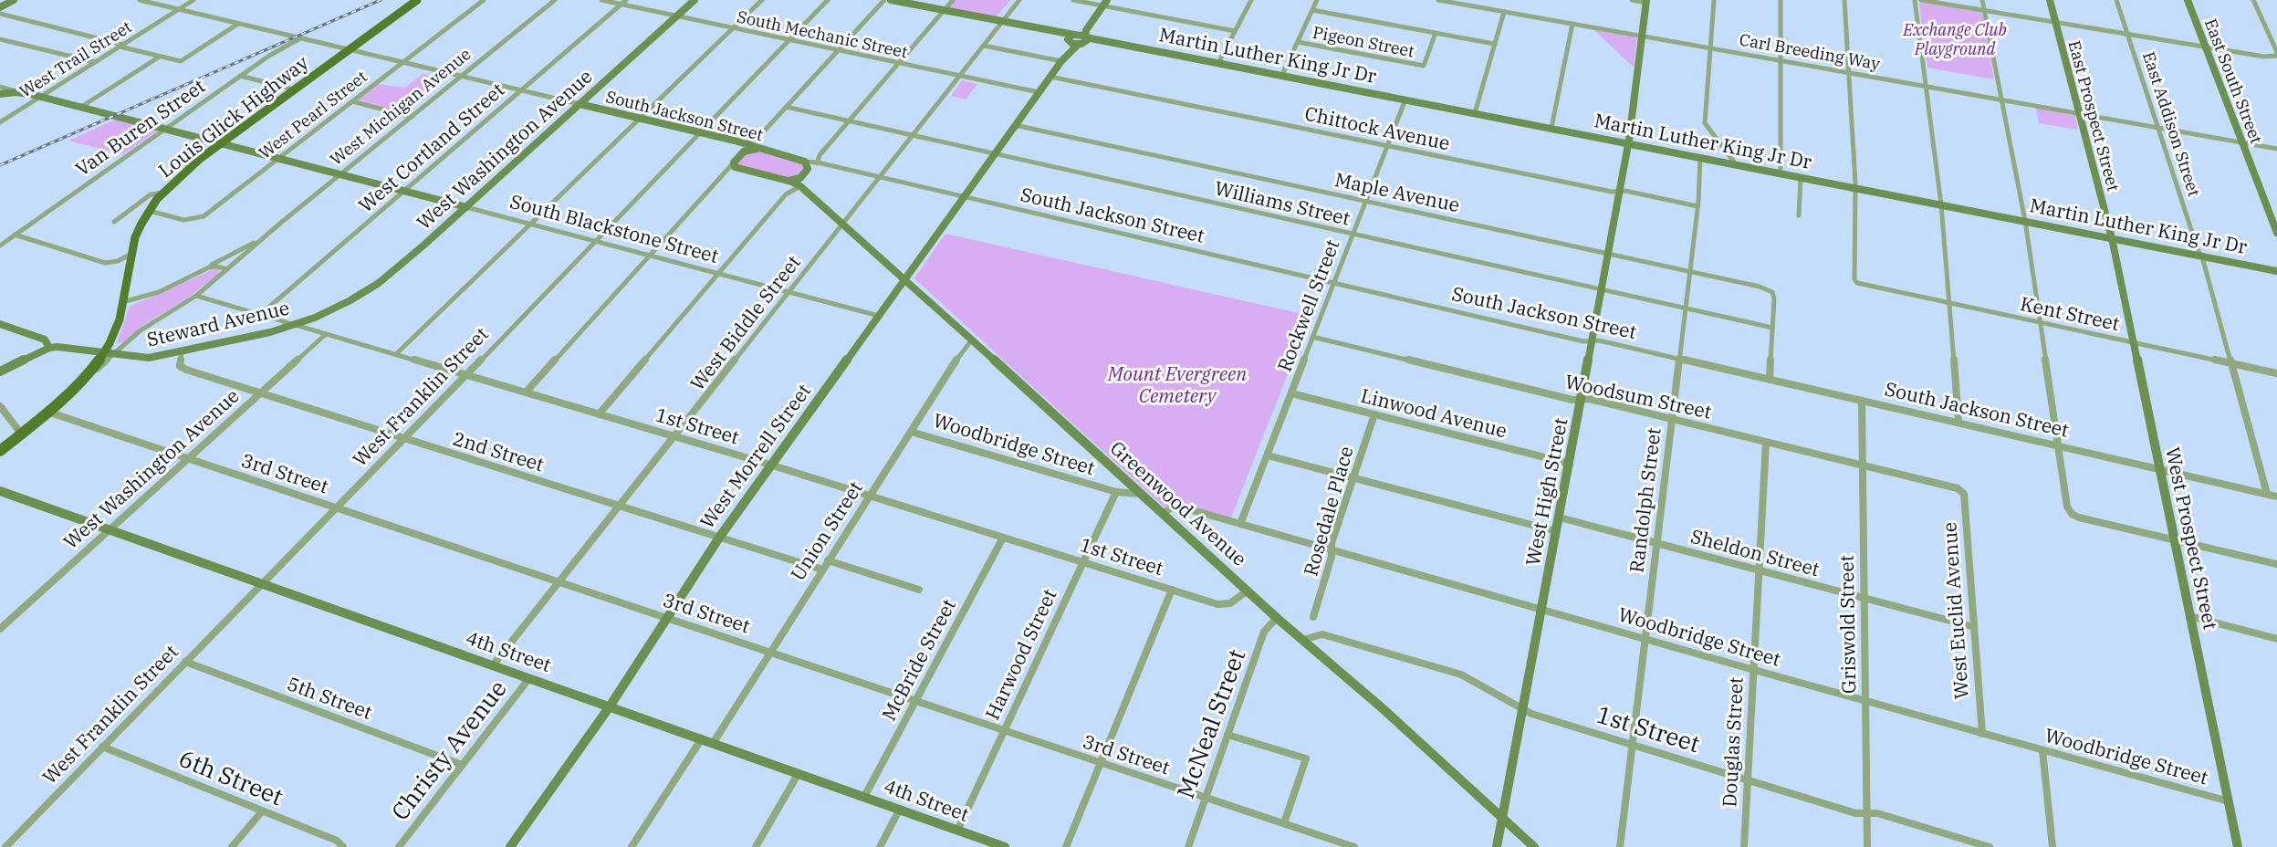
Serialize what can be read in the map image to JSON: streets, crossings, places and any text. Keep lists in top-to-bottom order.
{
  "streets": {
    "main road": ["Louis Glick Highway"],
    "street": [
      "South Mechanic Street",
      "Pigeon Street",
      "Carl Breeding Way",
      "Martin Luther King Jr Dr",
      "West Trail Street",
      "East South Street",
      "West Michigan Avenue",
      "West Pearl Street",
      "South Jackson Street",
      "East Prospect Street",
      "East Addison Street",
      "Van Buren Street",
      "Chittock Avenue",
      "West Cortland Street",
      "West Washington Avenue",
      "Maple Avenue",
      "Williams Street",
      "South Blackstone Street",
      "Rockwell Street",
      "Kent Street",
      "West Biddle Street",
      "Steward Avenue",
      "West Franklin Street",
      "Woodsum Street",
      "Linwood Avenue",
      "1st Street",
      "Woodbridge Street",
      "2nd Street",
      "West Morrell Street",
      "3rd Street",
      "West High Street",
      "Randolph Street",
      "Greenwood Avenue",
      "Rosedale Place",
      "Union Street",
      "West Prospect Street",
      "Sheldon Street",
      "West Euclid Avenue",
      "Griswold Street",
      "4th Street",
      "Harwood Street",
      "McBride Street",
      "5th Street",
      "McNeal Street",
      "Douglas Street",
      "Christy Avenue",
      "6th Street"
    ]
  },
  "crossings": [
    ["South Mechanic Street", "West Cortland Street"],
    ["South Mechanic Street", "West Washington Avenue"],
    ["South Mechanic Street", "West Biddle Street"],
    ["South Mechanic Street", "West Franklin Street"],
    ["South Mechanic Street", "West Morrell Street"],
    ["Carl Breeding Way", "East South Street"],
    ["Carl Breeding Way", "East Prospect Street"],
    ["Carl Breeding Way", "East Addison Street"],
    ["Carl Breeding Way", "West High Street"],
    ["Martin Luther King Jr Dr", "East Prospect Street"],
    ["Martin Luther King Jr Dr", "East Addison Street"],
    ["Martin Luther King Jr Dr", "Rockwell Street"],
    ["Martin Luther King Jr Dr", "Kent Street"],
    ["Martin Luther King Jr Dr", "West Biddle Street"],
    ["Martin Luther King Jr Dr", "West High Street"],
    ["Martin Luther King Jr Dr", "Randolph Street"],
    ["Martin Luther King Jr Dr", "West Prospect Street"],
    ["West Trail Street", "South Jackson Street"],
    ["West Trail Street", "South Blackstone Street"],
    ["West Michigan Avenue", "South Jackson Street"],
    ["West Michigan Avenue", "Louis Glick Highway"],
    ["West Michigan Avenue", "South Blackstone Street"],
    ["West Michigan Avenue", "Steward Avenue"],
    ["West Michigan Avenue", "1st Street"],
    ["West Pearl Street", "South Jackson Street"],
    ["West Pearl Street", "Louis Glick Highway"],
    ["West Pearl Street", "South Blackstone Street"],
    ["South Jackson Street", "Louis Glick Highway"],
    ["South Jackson Street", "East Addison Street"],
    ["South Jackson Street", "Van Buren Street"],
    ["South Jackson Street", "West Cortland Street"],
    ["South Jackson Street", "West Washington Avenue"],
    ["South Jackson Street", "Rockwell Street"],
    ["South Jackson Street", "West Biddle Street"],
    ["South Jackson Street", "West Franklin Street"],
    ["South Jackson Street", "West Morrell Street"],
    ["South Jackson Street", "West High Street"],
    ["South Jackson Street", "Randolph Street"],
    ["South Jackson Street", "West Prospect Street"],
    ["South Jackson Street", "Griswold Street"],
    ["East Prospect Street", "West Prospect Street"],
    ["Louis Glick Highway", "South Blackstone Street"],
    ["Louis Glick Highway", "Steward Avenue"],
    ["Louis Glick Highway", "3rd Street"],
    ["East Addison Street", "Kent Street"],
    ["Van Buren Street", "South Blackstone Street"],
    ["Chittock Avenue", "Rockwell Street"],
    ["Chittock Avenue", "West Morrell Street"],
    ["Chittock Avenue", "West High Street"],
    ["Chittock Avenue", "Randolph Street"],
    ["West Cortland Street", "South Blackstone Street"],
    ["West Cortland Street", "1st Street"],
    ["West Washington Avenue", "South Blackstone Street"],
    ["West Washington Avenue", "Steward Avenue"],
    ["West Washington Avenue", "1st Street"],
    ["West Washington Avenue", "2nd Street"],
    ["West Washington Avenue", "3rd Street"],
    ["West Washington Avenue", "4th Street"],
    ["Maple Avenue", "Williams Street"],
    ["Maple Avenue", "Rockwell Street"],
    ["Maple Avenue", "West Morrell Street"],
    ["Maple Avenue", "West High Street"],
    ["Maple Avenue", "Randolph Street"],
    ["Williams Street", "Rockwell Street"],
    ["Williams Street", "West Biddle Street"],
    ["Williams Street", "West Morrell Street"],
    ["Williams Street", "West High Street"],
    ["Williams Street", "Randolph Street"],
    ["South Blackstone Street", "West Biddle Street"],
    ["South Blackstone Street", "West Franklin Street"],
    ["South Blackstone Street", "West Morrell Street"],
    ["Rockwell Street", "Woodsum Street"],
    ["Rockwell Street", "Linwood Avenue"],
    ["Rockwell Street", "Woodbridge Street"],
    ["Kent Street", "West Prospect Street"],
    ["West Biddle Street", "1st Street"],
    ["West Biddle Street", "2nd Street"],
    ["West Biddle Street", "3rd Street"],
    ["West Biddle Street", "Greenwood Avenue"],
    ["West Biddle Street", "4th Street"],
    ["Steward Avenue", "1st Street"],
    ["Steward Avenue", "2nd Street"],
    ["West Franklin Street", "1st Street"],
    ["West Franklin Street", "2nd Street"],
    ["West Franklin Street", "3rd Street"],
    ["West Franklin Street", "4th Street"],
    ["West Franklin Street", "5th Street"],
    ["West Franklin Street", "6th Street"],
    ["Woodsum Street", "West High Street"],
    ["Woodsum Street", "Randolph Street"],
    ["Woodsum Street", "West Euclid Avenue"],
    ["Woodsum Street", "Griswold Street"],
    ["Woodsum Street", "Douglas Street"],
    ["Linwood Avenue", "West High Street"],
    ["Linwood Avenue", "Rosedale Place"],
    ["1st Street", "West Morrell Street"],
    ["1st Street", "West High Street"],
    ["1st Street", "Randolph Street"],
    ["1st Street", "Greenwood Avenue"],
    ["1st Street", "Union Street"],
    ["1st Street", "Griswold Street"],
    ["1st Street", "Harwood Street"],
    ["1st Street", "McBride Street"],
    ["1st Street", "Douglas Street"],
    ["Woodbridge Street", "West High Street"],
    ["Woodbridge Street", "Randolph Street"],
    ["Woodbridge Street", "Greenwood Avenue"],
    ["Woodbridge Street", "Rosedale Place"],
    ["Woodbridge Street", "Union Street"],
    ["Woodbridge Street", "West Prospect Street"],
    ["Woodbridge Street", "West Euclid Avenue"],
    ["Woodbridge Street", "Griswold Street"],
    ["Woodbridge Street", "Harwood Street"],
    ["Woodbridge Street", "Douglas Street"],
    ["2nd Street", "West Morrell Street"],
    ["2nd Street", "Union Street"],
    ["West Morrell Street", "3rd Street"],
    ["West Morrell Street", "Greenwood Avenue"],
    ["West Morrell Street", "4th Street"],
    ["3rd Street", "Union Street"],
    ["3rd Street", "Harwood Street"],
    ["3rd Street", "McBride Street"],
    ["3rd Street", "McNeal Street"],
    ["West High Street", "Greenwood Avenue"],
    ["West High Street", "Sheldon Street"],
    ["Randolph Street", "Sheldon Street"],
    ["Greenwood Avenue", "Union Street"],
    ["Greenwood Avenue", "McNeal Street"],
    ["Union Street", "4th Street"],
    ["Sheldon Street", "West Euclid Avenue"],
    ["Sheldon Street", "Griswold Street"],
    ["Sheldon Street", "Douglas Street"],
    ["4th Street", "Harwood Street"],
    ["4th Street", "McBride Street"],
    ["4th Street", "Christy Avenue"],
    ["5th Street", "Christy Avenue"]
  ],
  "parks": ["Exchange Club Playground", "Mount Evergreen Cemetery"]
}
